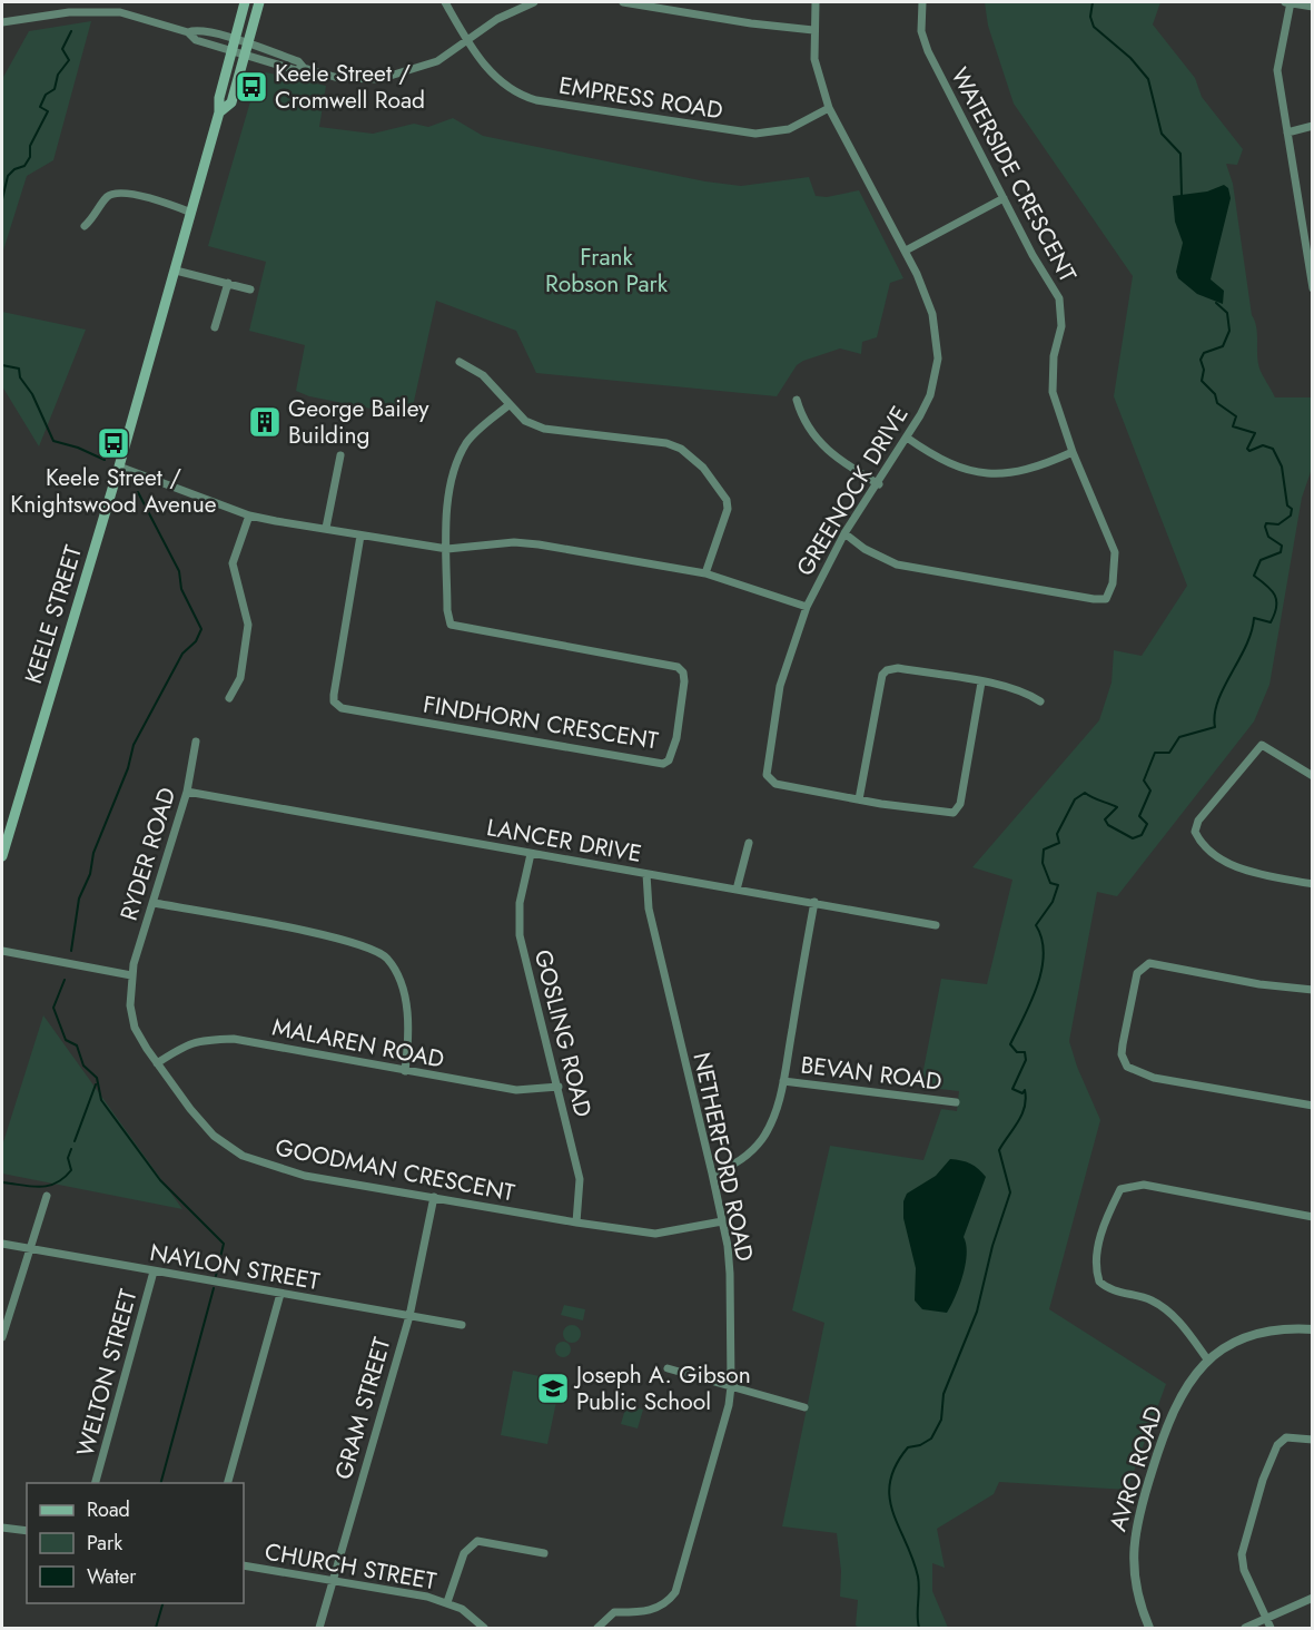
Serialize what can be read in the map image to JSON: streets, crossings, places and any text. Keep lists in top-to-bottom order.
{
  "streets": {
    "main road": ["KEELE STREET"],
    "street": [
      "EMPRESS ROAD",
      "WATERSIDE CRESCENT",
      "GREENOCK DRIVE",
      "FINDHORN CRESCENT",
      "LANCER DRIVE",
      "RYDER ROAD",
      "GOSLING ROAD",
      "MALAREN ROAD",
      "BEVAN ROAD",
      "NETHERFORD ROAD",
      "GOODMAN CRESCENT",
      "NAYLON STREET",
      "WELTON STREET",
      "GRAM STREET",
      "AVRO ROAD",
      "CHURCH STREET"
    ]
  },
  "crossings": [
    ["EMPRESS ROAD", "GREENOCK DRIVE"],
    ["WATERSIDE CRESCENT", "GREENOCK DRIVE"],
    ["LANCER DRIVE", "RYDER ROAD"],
    ["LANCER DRIVE", "GOSLING ROAD"],
    ["LANCER DRIVE", "NETHERFORD ROAD"],
    ["RYDER ROAD", "GOODMAN CRESCENT"],
    ["GOSLING ROAD", "MALAREN ROAD"],
    ["GOSLING ROAD", "GOODMAN CRESCENT"],
    ["MALAREN ROAD", "GOODMAN CRESCENT"],
    ["NETHERFORD ROAD", "GOODMAN CRESCENT"],
    ["GOODMAN CRESCENT", "GRAM STREET"],
    ["NAYLON STREET", "WELTON STREET"],
    ["NAYLON STREET", "GRAM STREET"],
    ["GRAM STREET", "CHURCH STREET"]
  ],
  "parks": ["Frank Robson Park"],
  "places": {
    "bus stop": ["Keele Street / Cromwell Road", "Keele Street / Knightswood Avenue"],
    "building": ["George Bailey Building"],
    "school or university": ["Joseph A. Gibson Public School"]
  },
  "legend": ["Road", "Park", "Water"]
}
